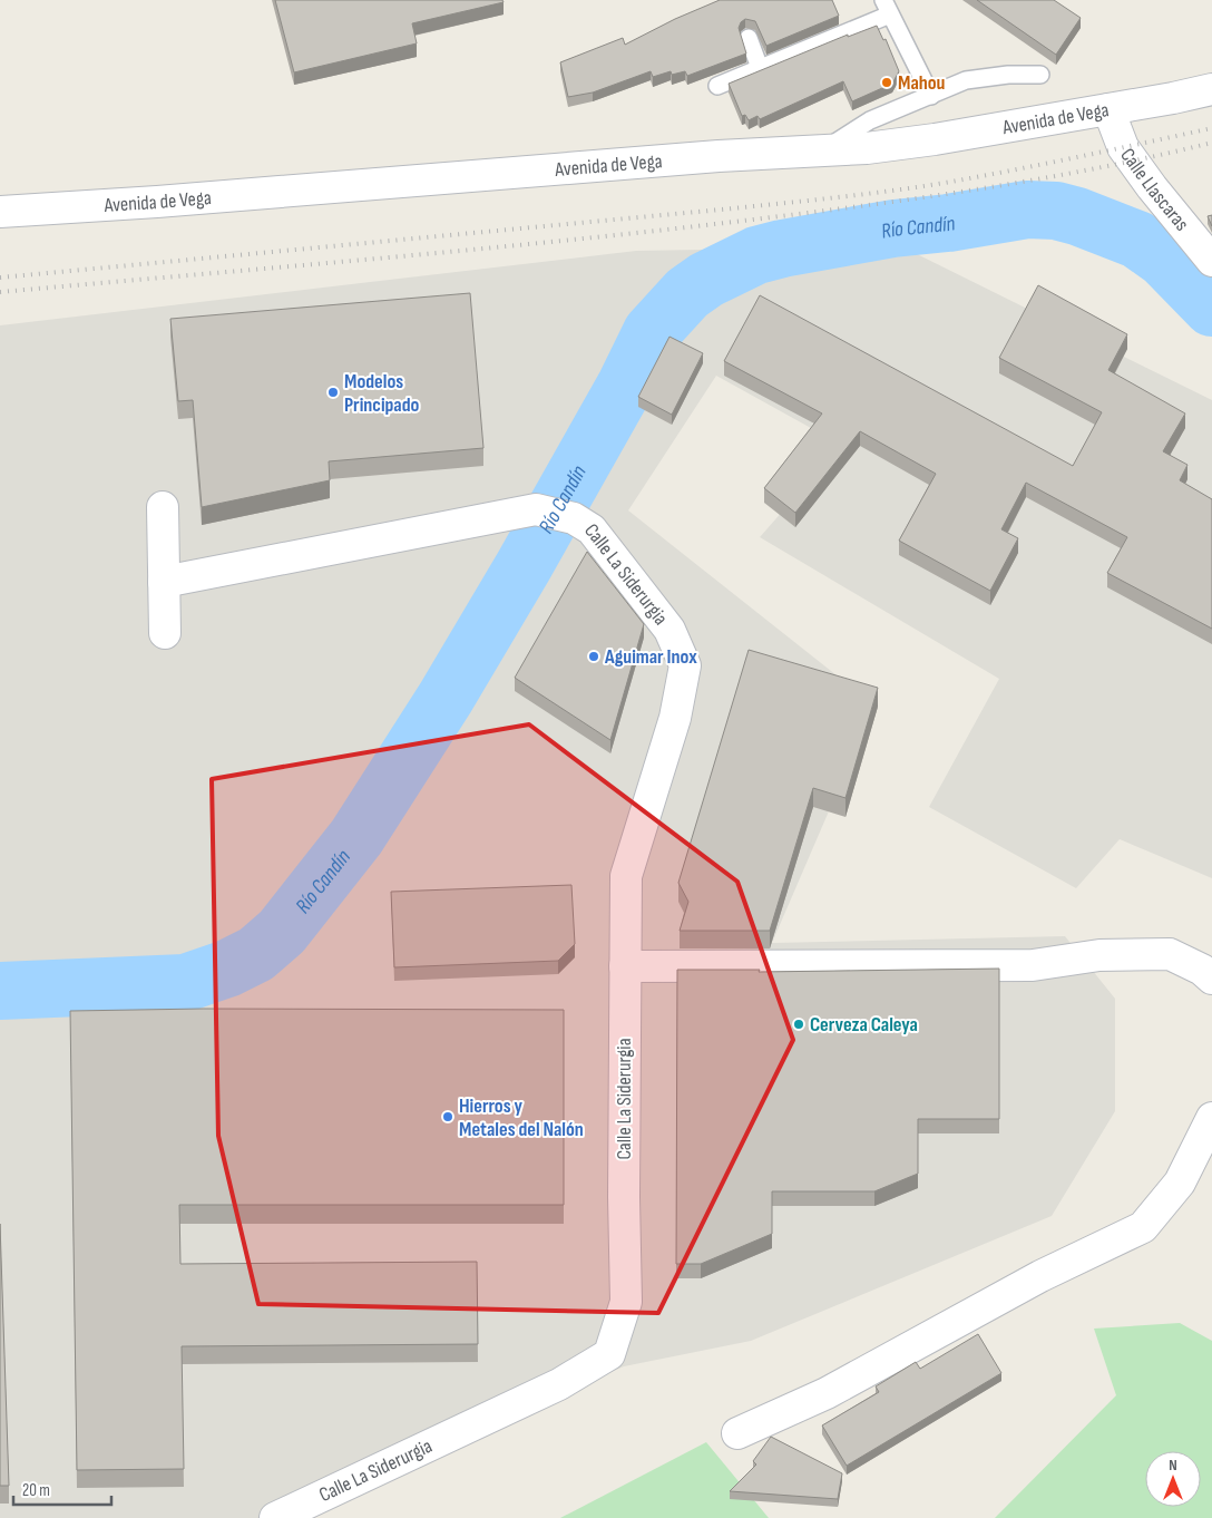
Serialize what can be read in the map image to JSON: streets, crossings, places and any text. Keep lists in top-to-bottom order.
{
  "streets": {
    "street": ["Avenida de Vega", "Calle Llascaras", "Calle La Siderurgia"]
  },
  "crossings": [
    ["Avenida de Vega", "Calle Llascaras"]
  ],
  "water": ["Río Candín"],
  "places": [
    "Mahou",
    "Modelos Principado",
    "Aguimar Inox",
    "Cerveza Caleya",
    "Hierros y Metales del Nalón"
  ],
  "scale_bar": "20 m",
  "north": "top"
}
